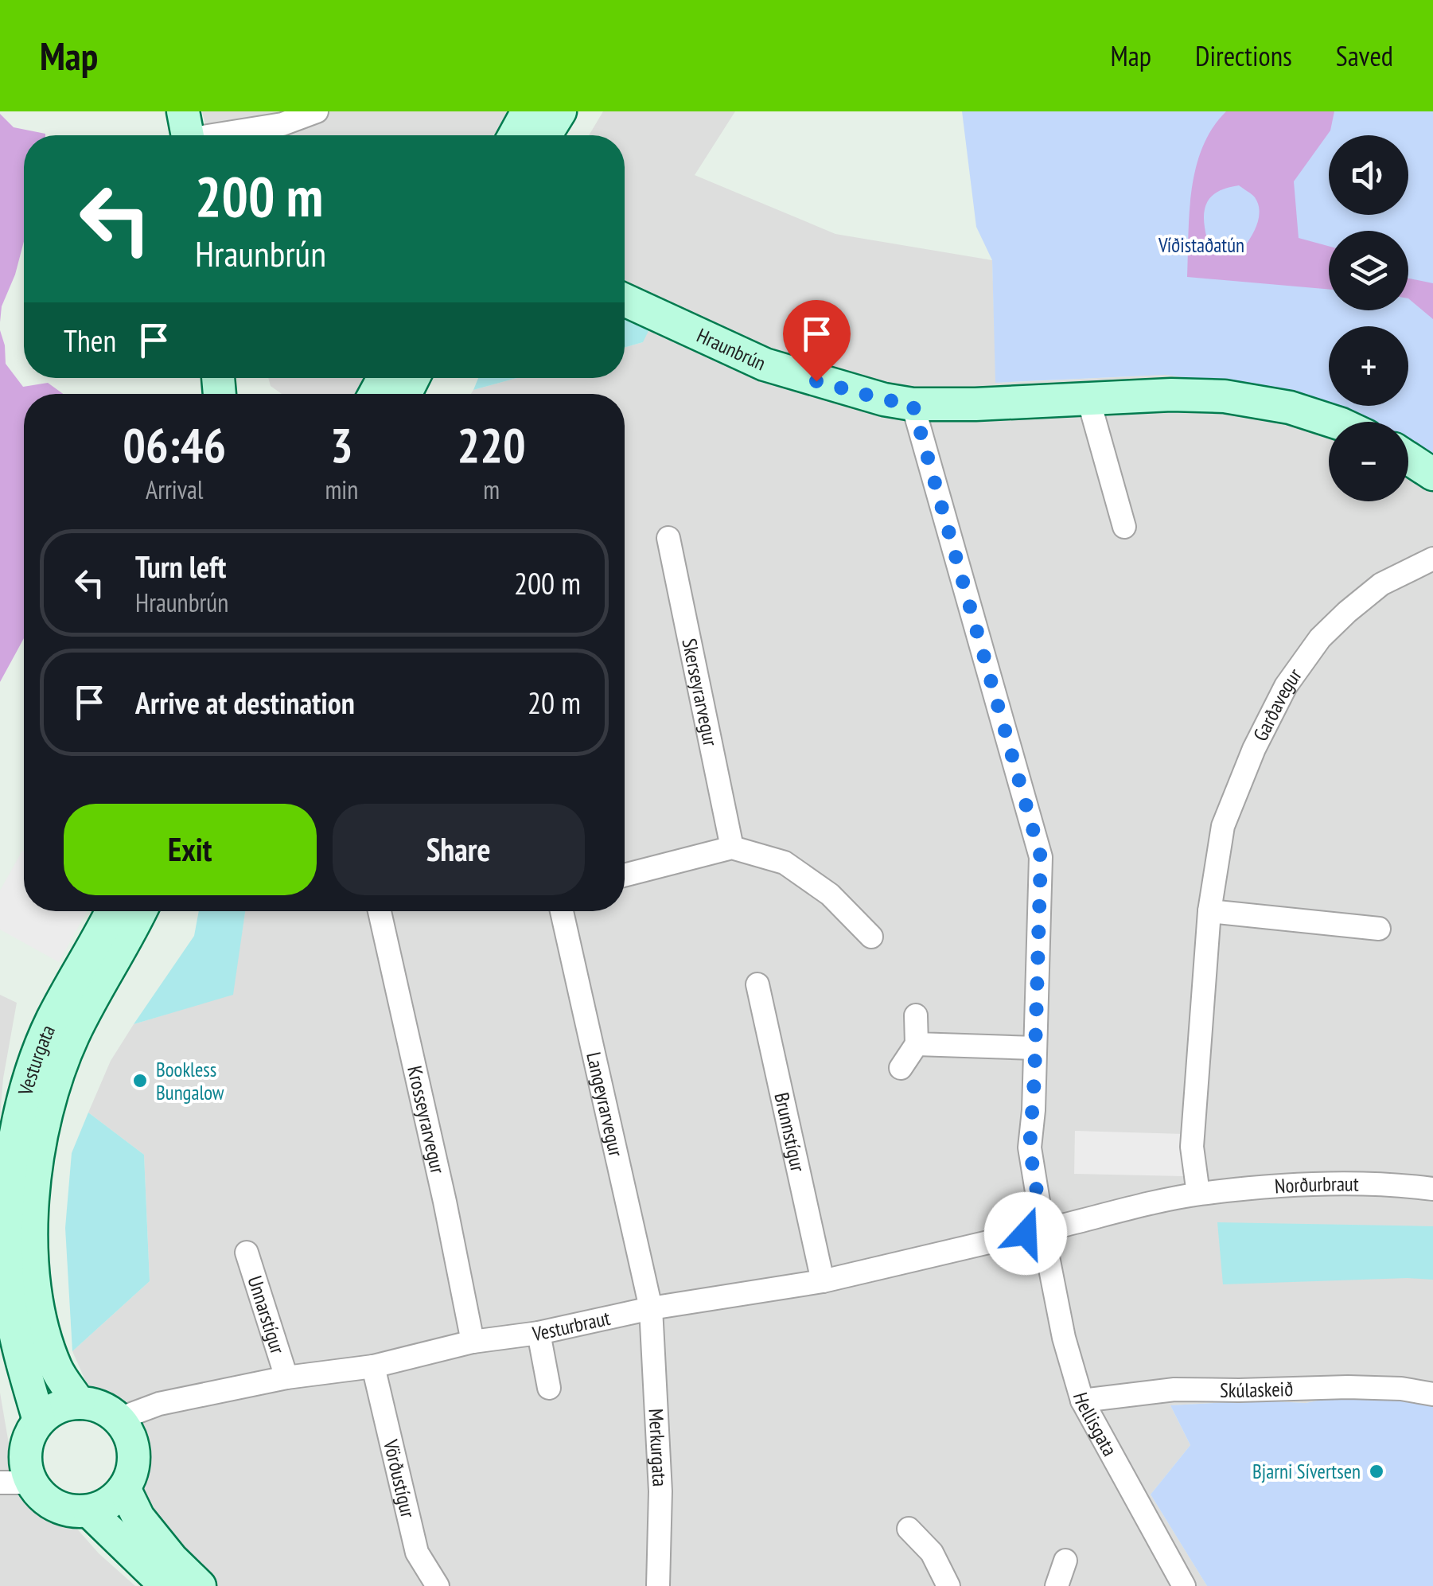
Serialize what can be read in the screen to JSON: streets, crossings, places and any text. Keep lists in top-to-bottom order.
{
  "streets": {
    "main road": ["Hraunbrún", "Vesturgata"],
    "street": [
      "Skerseyrarvegur",
      "Garðavegur",
      "Langeyrarvegur",
      "Krosseyrarvegur",
      "Brunnstígur",
      "Norðurbraut",
      "Unnarstígur",
      "Vesturbraut",
      "Skúlaskeið",
      "Hellisgata",
      "Merkurgata",
      "Vörðustígur"
    ]
  },
  "crossings": [
    ["Garðavegur", "Norðurbraut"],
    ["Vesturgata", "Vesturbraut"],
    ["Langeyrarvegur", "Vesturbraut"],
    ["Langeyrarvegur", "Merkurgata"],
    ["Krosseyrarvegur", "Vesturbraut"],
    ["Brunnstígur", "Vesturbraut"],
    ["Unnarstígur", "Vesturbraut"],
    ["Vesturbraut", "Hellisgata"],
    ["Vesturbraut", "Merkurgata"],
    ["Vesturbraut", "Vörðustígur"],
    ["Skúlaskeið", "Hellisgata"]
  ],
  "parks": ["Víðistaðatún"],
  "places": ["Bookless Bungalow", "Bjarni Sívertsen"],
  "page": {
    "header": "Map",
    "nav": ["Map", "Directions", "Saved"],
    "map_buttons": ["+", "−"],
    "turn": ["200 m", "Hraunbrún"],
    "then": "Then",
    "eta": [
      "06:46",
      "Arrival",
      "3",
      "min",
      "220",
      "m"
    ],
    "list": [
      {
        "name": "Turn left",
        "note": "Hraunbrún",
        "value": "200 m"
      },
      {
        "name": "Arrive at destination",
        "value": "20 m"
      }
    ],
    "buttons": ["Exit", "Share"]
  }
}
